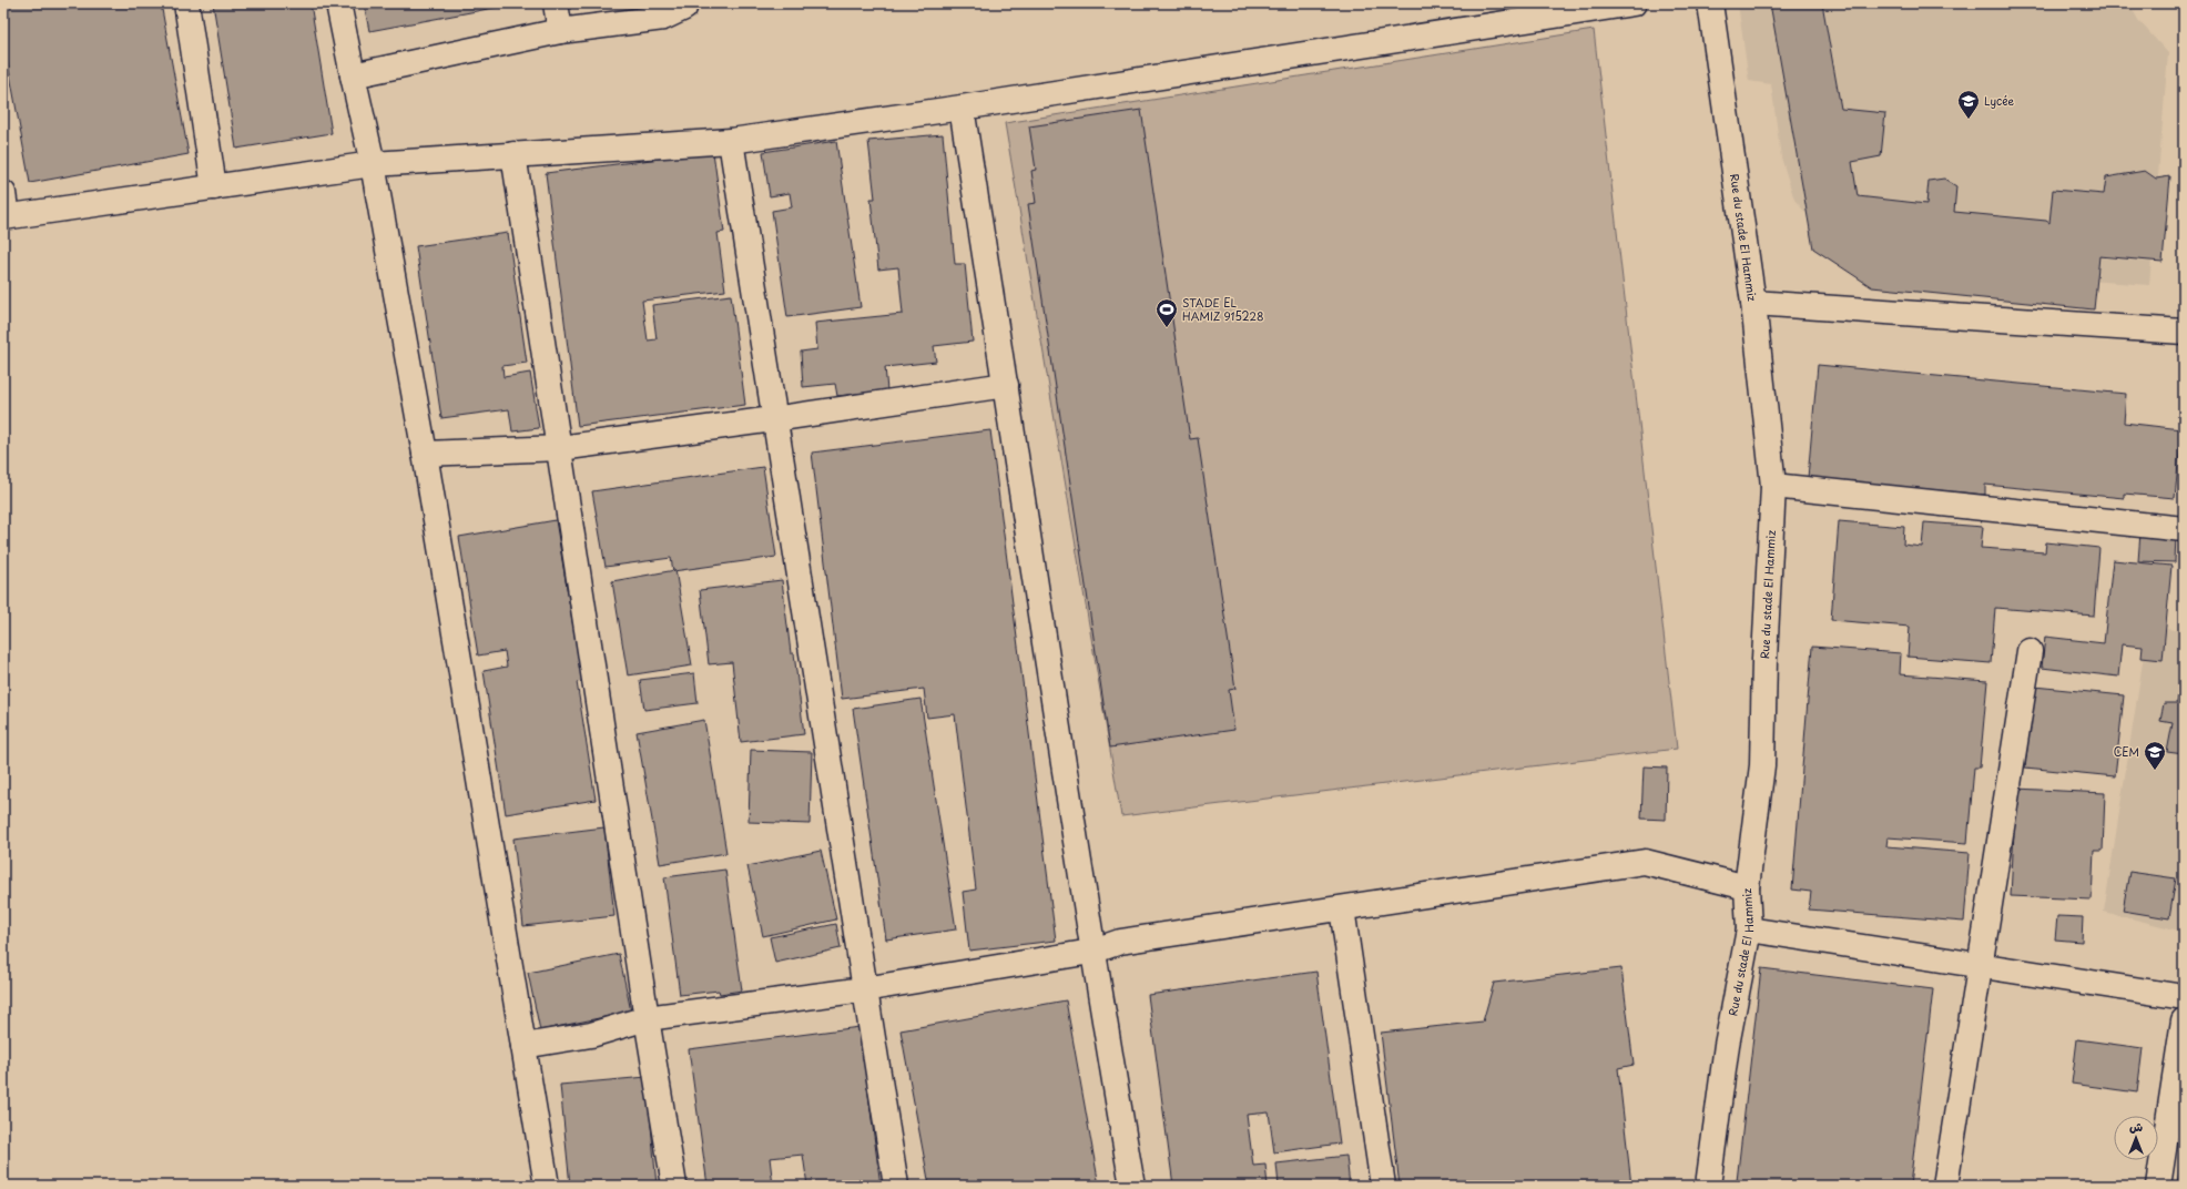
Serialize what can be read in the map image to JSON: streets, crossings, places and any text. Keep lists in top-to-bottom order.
{
  "streets": {
    "street": ["Rue du stade El Hammiz"]
  },
  "places": {
    "school or university": ["Lycée", "CEM"],
    "sports": ["STADE EL HAMIZ 915228"]
  },
  "north": "top"
}
